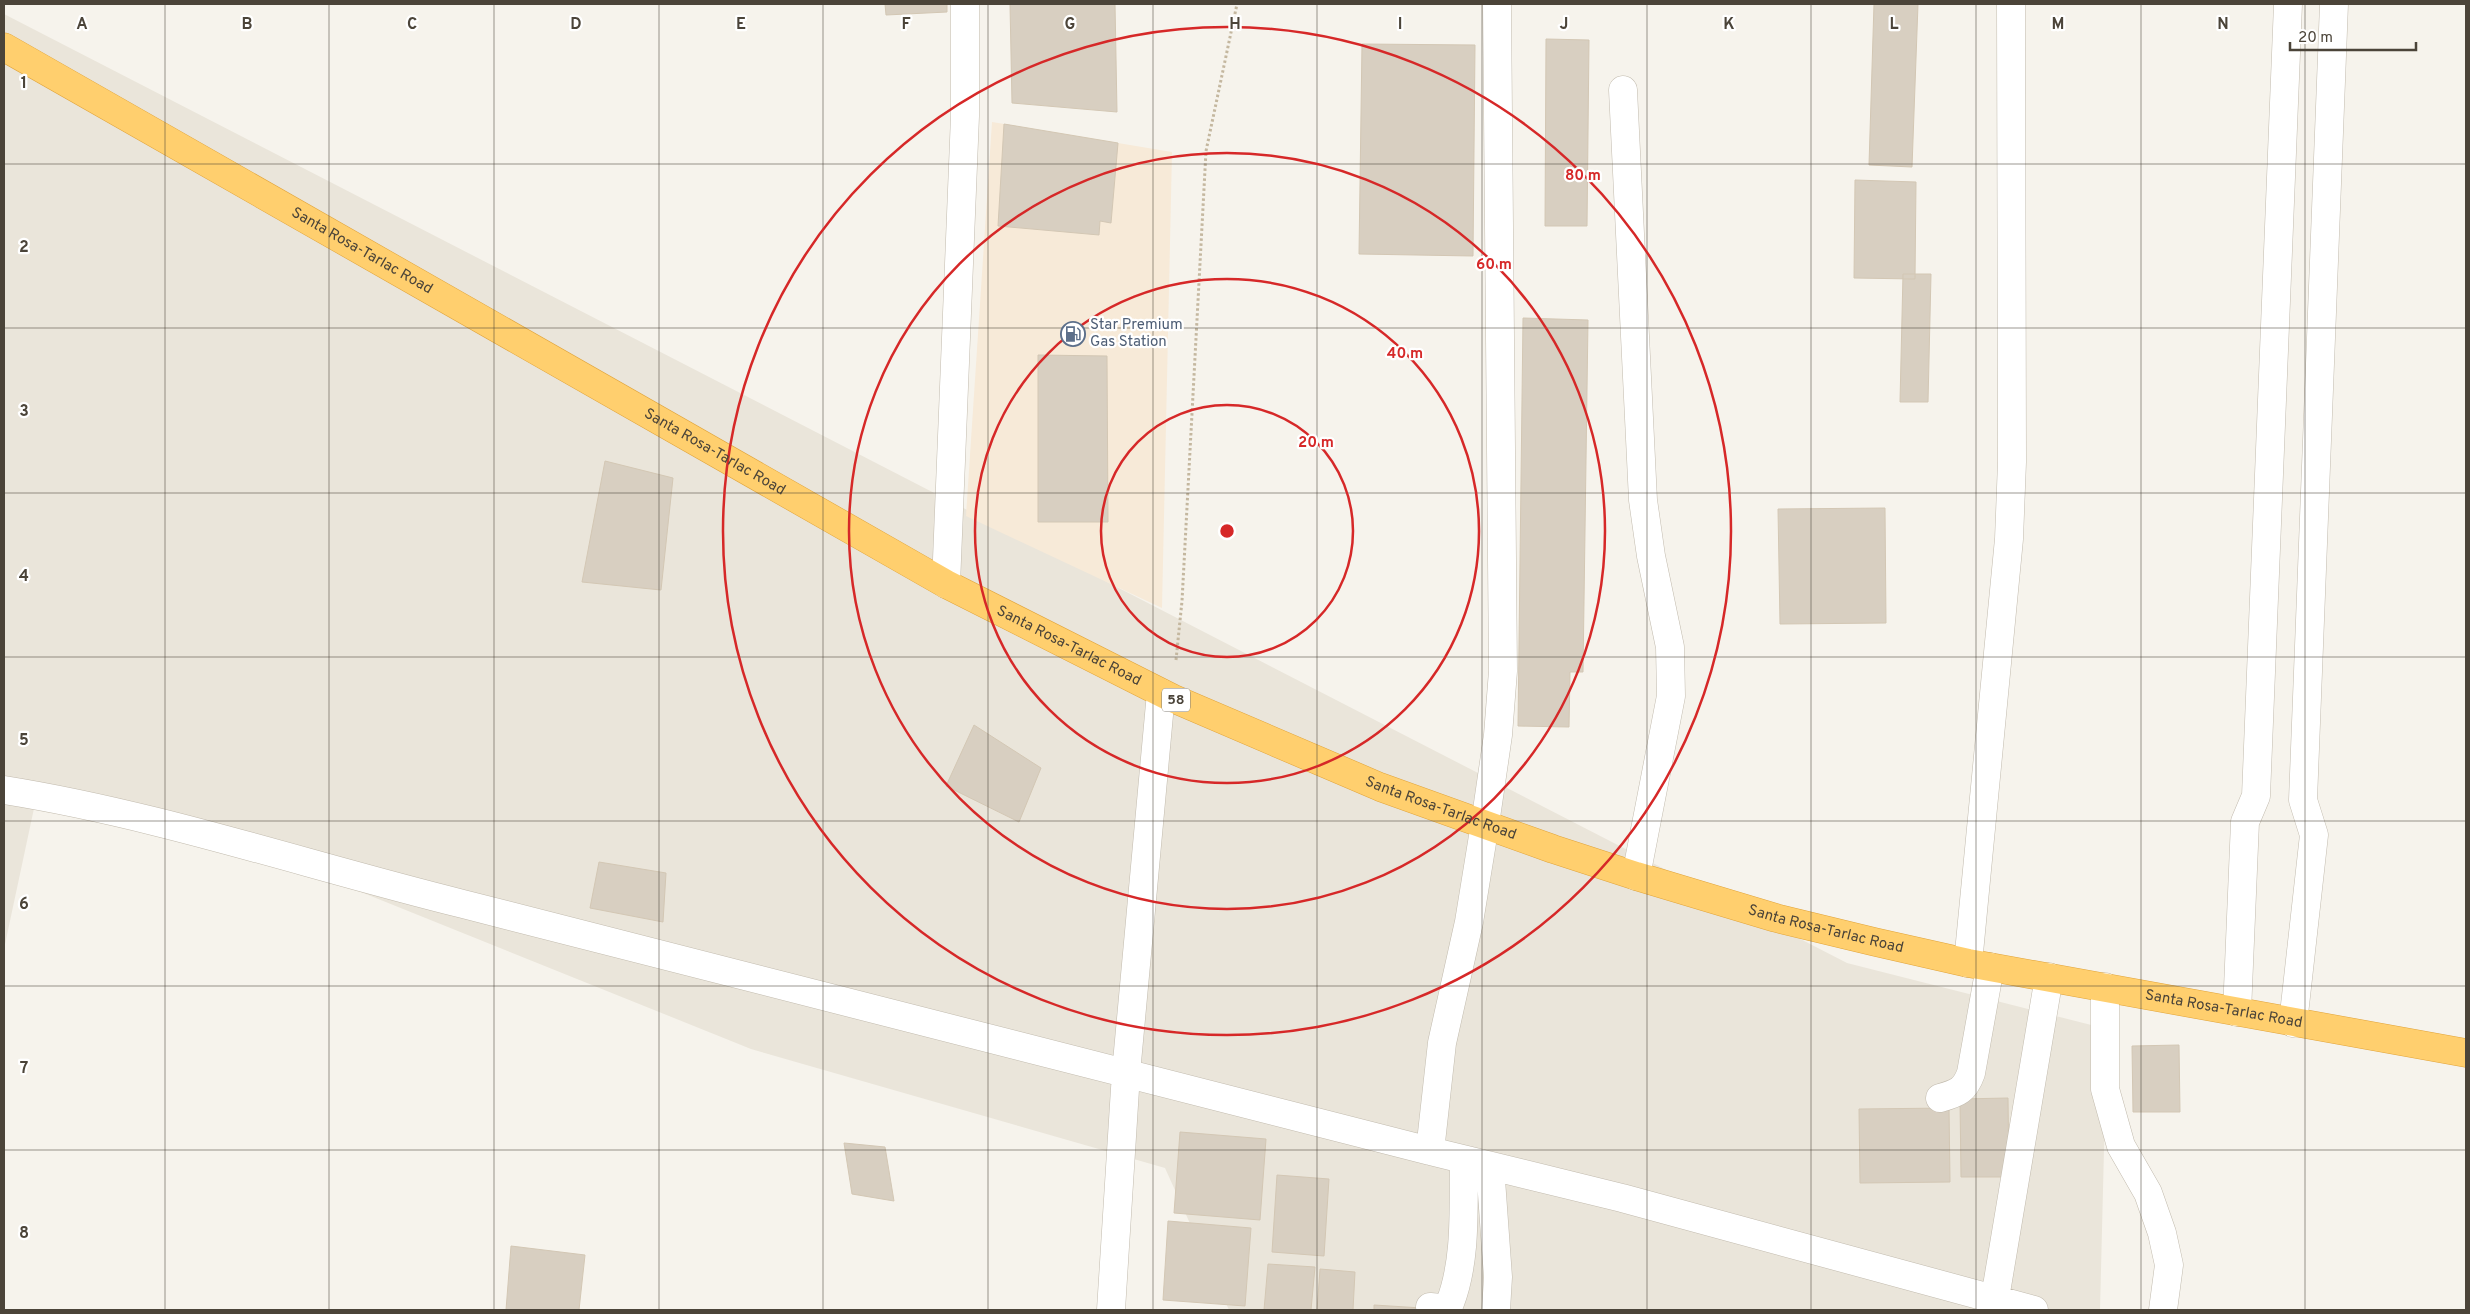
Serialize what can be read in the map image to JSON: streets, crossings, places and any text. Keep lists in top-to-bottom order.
{
  "streets": {
    "highway": ["Santa Rosa-Tarlac Road", "58"]
  },
  "places": {
    "fuel station": ["Star Premium Gas Station"]
  },
  "scale_bar": "20 m",
  "grid": {
    "columns": [
      "A",
      "B",
      "C",
      "D",
      "E",
      "F",
      "G",
      "H",
      "I",
      "J",
      "K",
      "L",
      "M",
      "N"
    ],
    "rows": [
      "1",
      "2",
      "3",
      "4",
      "5",
      "6",
      "7",
      "8"
    ]
  },
  "rings": [
    "80 m",
    "60 m",
    "40 m",
    "20 m"
  ]
}
